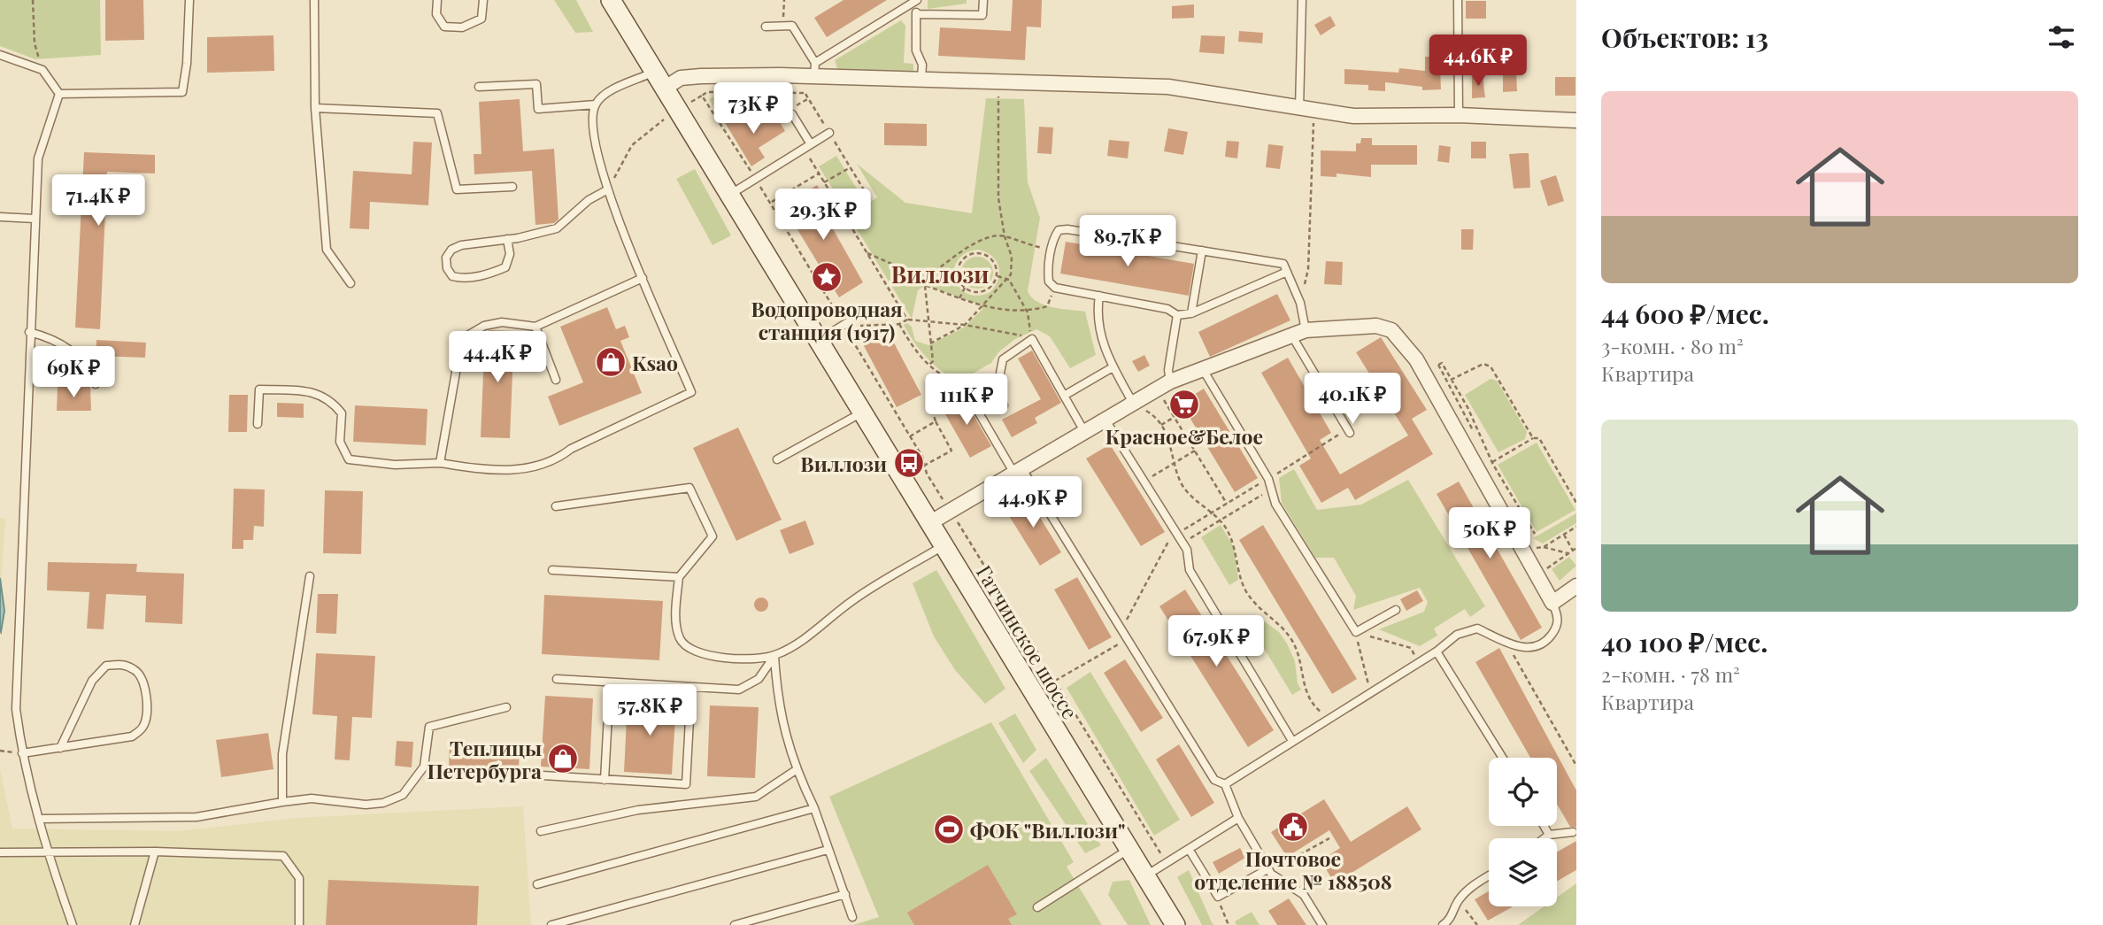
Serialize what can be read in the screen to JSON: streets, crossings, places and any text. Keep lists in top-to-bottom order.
{
  "streets": {
    "main road": ["Гатчинское шоссе"]
  },
  "districts": ["Виллози"],
  "places": {
    "place": ["Водопроводная станция (1917)"],
    "shop": ["Ksao", "Теплицы Петербурга"],
    "supermarket": ["Красное&Белое"],
    "bus stop": ["Виллози"],
    "public building": ["Почтовое отделение № 188508"],
    "sports": ["ФОК \"Виллози\""]
  },
  "page": {
    "heading": "Объектов: 13",
    "price": [
      "44.6K ₽",
      "73K ₽",
      "71.4K ₽",
      "29.3K ₽",
      "89.7K ₽",
      "44.4K ₽",
      "69K ₽",
      "40.1K ₽",
      "111K ₽",
      "44.9K ₽",
      "50K ₽",
      "67.9K ₽",
      "57.8K ₽"
    ],
    "list": [
      {
        "name": "44 600 ₽/мес.",
        "note": "3-комн. · 80 m² · Квартира"
      },
      {
        "name": "40 100 ₽/мес.",
        "note": "2-комн. · 78 m² · Квартира"
      }
    ]
  }
}
